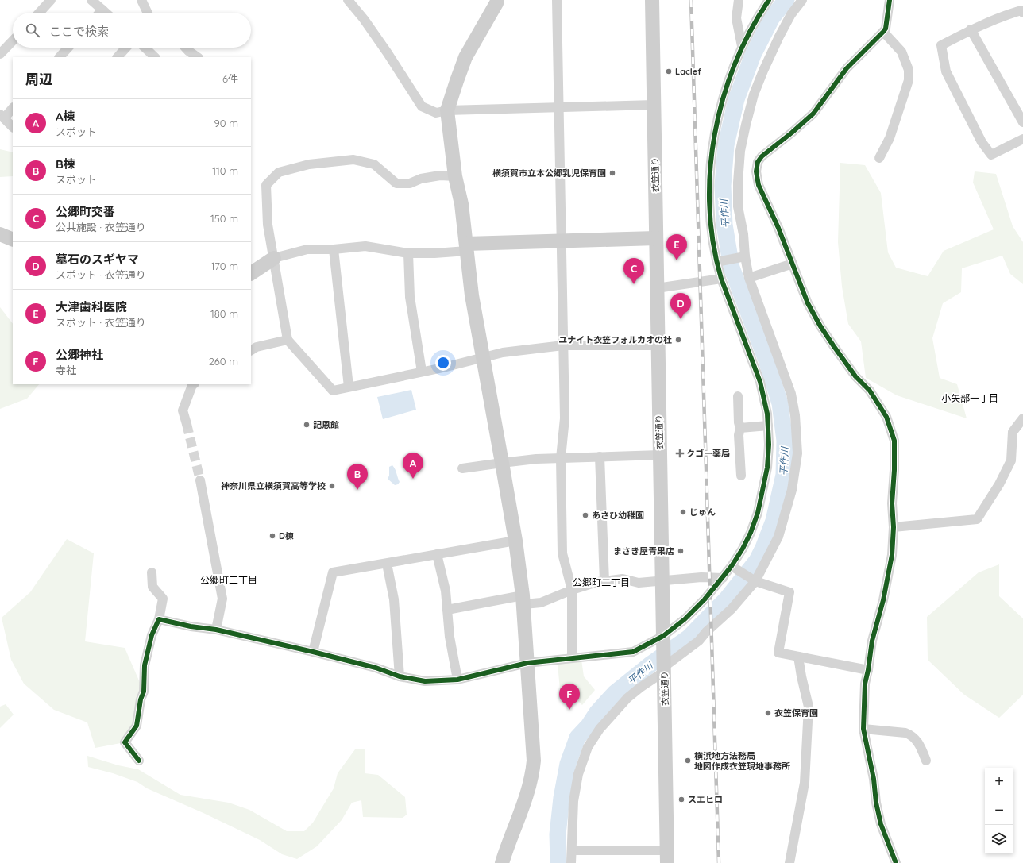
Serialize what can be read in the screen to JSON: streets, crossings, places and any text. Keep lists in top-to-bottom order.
{
  "streets": {
    "street": ["衣笠通り"]
  },
  "districts": ["小矢部一丁目", "公郷町三丁目", "公郷町二丁目"],
  "water": ["平作川"],
  "places": {
    "other": [
      "Laclef",
      "横須賀市立本公郷乳児保育園",
      "ユナイト衣笠フォルカオの杜",
      "記恩館",
      "神奈川県立横須賀高等学校",
      "じゅん",
      "あさひ幼稚園",
      "D棟",
      "まさき屋青果店",
      "衣笠保育園",
      "横浜地方法務局 地図作成衣笠現地事務所",
      "スエヒロ"
    ],
    "health": ["クゴー薬局"]
  },
  "page": {
    "search": "ここで検索",
    "heading": ["周辺", "6件"],
    "list": [
      {
        "mark": "A",
        "name": "A棟",
        "note": "スポット",
        "value": "90 m"
      },
      {
        "mark": "B",
        "name": "B棟",
        "note": "スポット",
        "value": "110 m"
      },
      {
        "mark": "C",
        "name": "公郷町交番",
        "note": "公共施設 · 衣笠通り",
        "value": "150 m"
      },
      {
        "mark": "D",
        "name": "墓石のスギヤマ",
        "note": "スポット · 衣笠通り",
        "value": "170 m"
      },
      {
        "mark": "E",
        "name": "大津歯科医院",
        "note": "スポット · 衣笠通り",
        "value": "180 m"
      },
      {
        "mark": "F",
        "name": "公郷神社",
        "note": "寺社",
        "value": "260 m"
      }
    ],
    "pins": [
      "E",
      "C",
      "D",
      "A",
      "B",
      "F"
    ],
    "map_buttons": ["+", "−"]
  }
}
